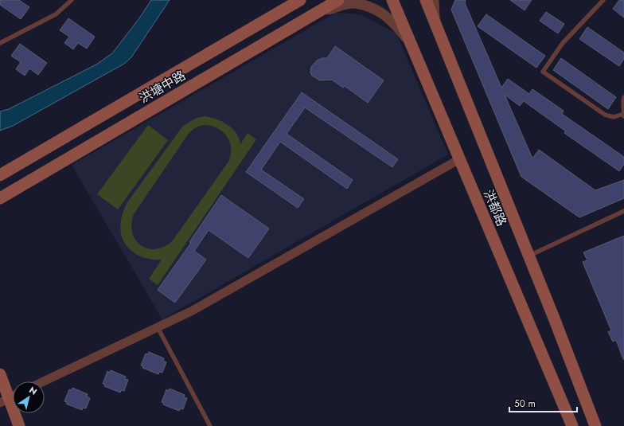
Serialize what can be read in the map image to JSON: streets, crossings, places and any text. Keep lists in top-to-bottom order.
{
  "streets": {
    "main road": ["洪塘中路", "洪都路"]
  },
  "scale_bar": "50 m",
  "north": "top right"
}
